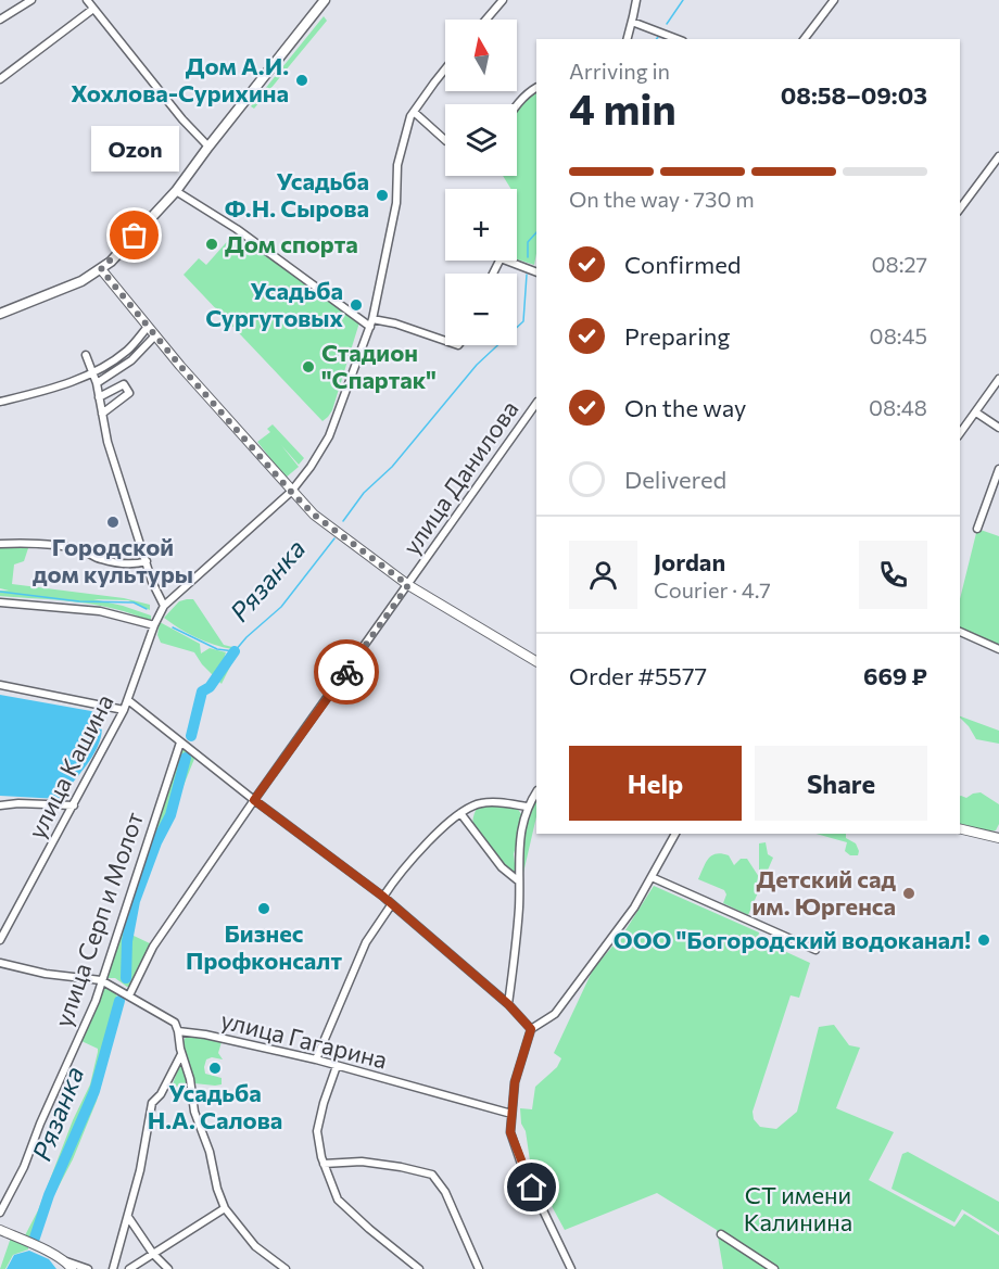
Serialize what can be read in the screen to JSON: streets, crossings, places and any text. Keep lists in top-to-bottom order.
{
  "streets": {
    "street": [
      "улица Данилова",
      "улица Кашина",
      "улица Серп и Молот",
      "улица Гагарина"
    ]
  },
  "water": ["Рязанка"],
  "parks": ["СТ имени Калинина"],
  "places": [
    "Дом А.И. Хохлова-Сурихина",
    "Усадьба Ф.Н. Сырова",
    "Ozon",
    "Дом спорта",
    "Усадьба Сургутовых",
    "Стадион \"Спартак\"",
    "Городской дом культуры",
    "Детский сад им. Юргенса",
    "Бизнес Профконсалт",
    "ООО \"Богородский водоканал!",
    "Усадьба Н.А. Салова"
  ],
  "north": "top",
  "page": {
    "map_buttons": ["+", "−"],
    "heading": ["4 min", "Arriving in", "08:58–09:03"],
    "panel": [
      "Jordan",
      "Courier · 4.7",
      "Order #5577",
      "669 ₽"
    ],
    "bubble": "Ozon",
    "bar": "On the way · 730 m",
    "list": [
      ["Confirmed", "08:27"],
      ["Preparing", "08:45"],
      ["On the way", "08:48"],
      "Delivered"
    ],
    "buttons": ["Help", "Share"]
  }
}
